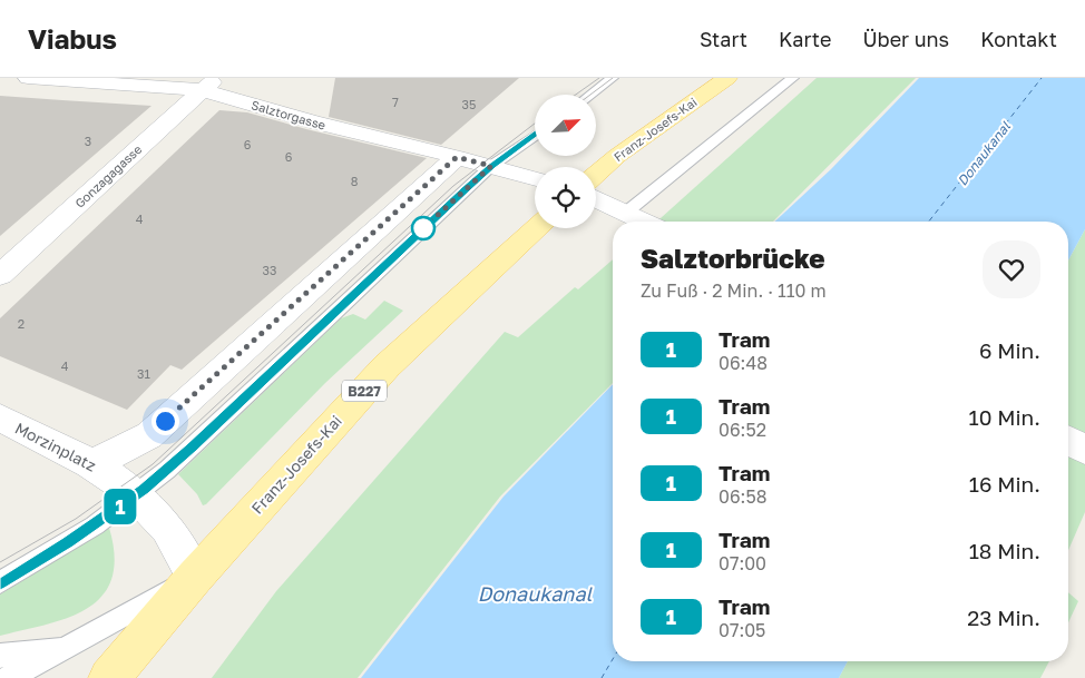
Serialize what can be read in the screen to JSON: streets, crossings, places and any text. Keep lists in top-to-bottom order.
{
  "streets": {
    "main road": ["Franz-Josefs-Kai", "B227"],
    "street": ["Salztorgasse", "Gonzagagasse", "Morzinplatz"]
  },
  "crossings": [
    ["Salztorgasse", "Gonzagagasse"],
    ["Franz-Josefs-Kai", "Morzinplatz"]
  ],
  "water": ["Donaukanal"],
  "lines": ["tram line 1"],
  "house_numbers": [
    "7",
    "35",
    "3",
    "6",
    "6",
    "8",
    "4",
    "33",
    "2",
    "4",
    "31"
  ],
  "north": "top right",
  "page": {
    "header": "Viabus",
    "nav": [
      "Start",
      "Karte",
      "Über uns",
      "Kontakt"
    ],
    "on_map": "1",
    "heading": ["Salztorbrücke", "Zu Fuß · 2 Min. · 110 m"],
    "list": [
      {
        "mark": "1",
        "name": "Tram",
        "note": "06:48",
        "value": "6 Min."
      },
      {
        "mark": "1",
        "name": "Tram",
        "note": "06:52",
        "value": "10 Min."
      },
      {
        "mark": "1",
        "name": "Tram",
        "note": "06:58",
        "value": "16 Min."
      },
      {
        "mark": "1",
        "name": "Tram",
        "note": "07:00",
        "value": "18 Min."
      },
      {
        "mark": "1",
        "name": "Tram",
        "note": "07:05",
        "value": "23 Min."
      }
    ]
  }
}
